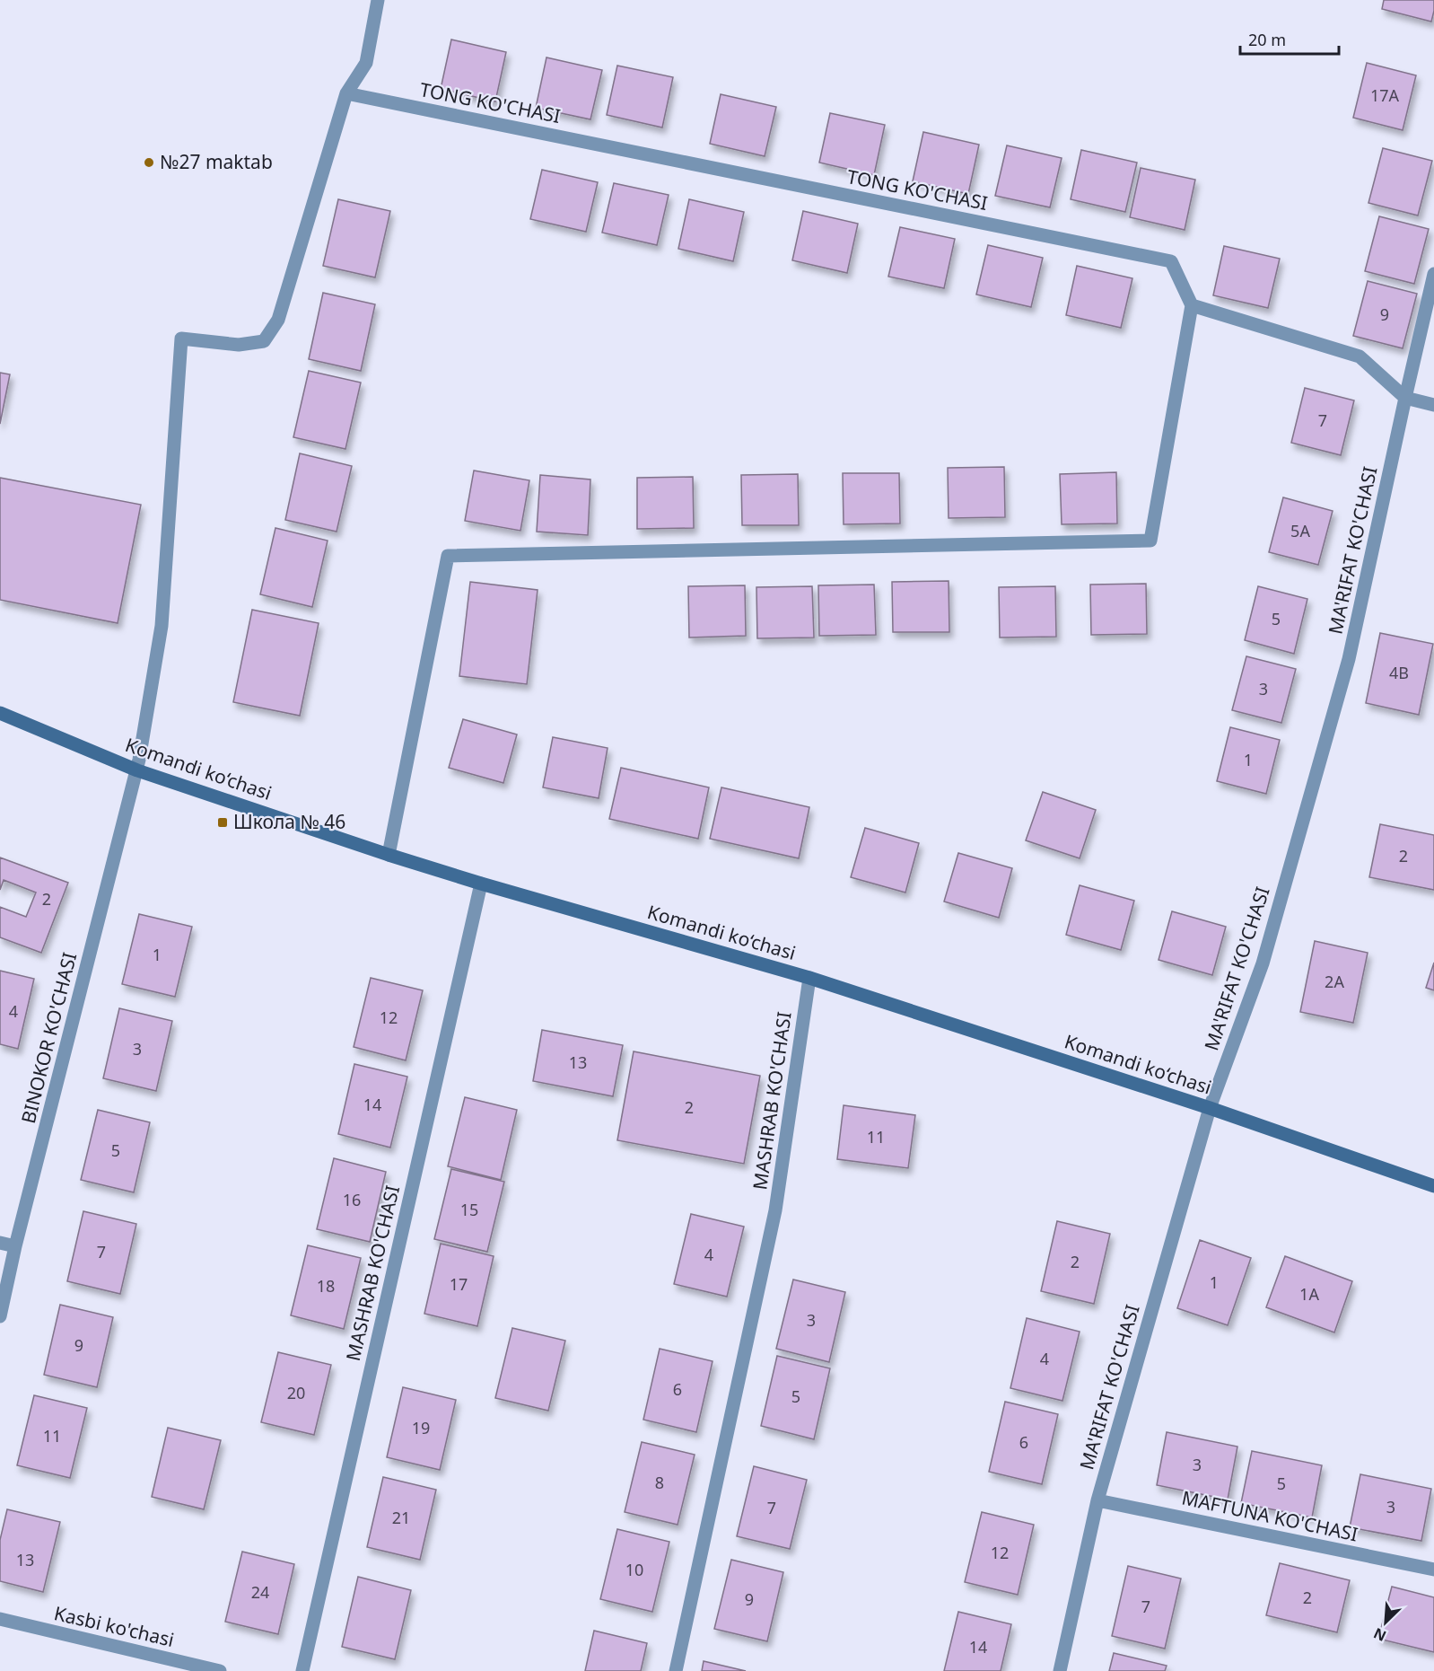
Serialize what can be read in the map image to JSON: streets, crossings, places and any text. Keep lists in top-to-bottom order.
{
  "streets": {
    "main road": ["Komandi ko‘chasi"],
    "street": [
      "TONG KO'CHASI",
      "MA'RIFAT KO'CHASI",
      "BINOKOR KO'CHASI",
      "MASHRAB KO'CHASI",
      "MAFTUNA KO'CHASI",
      "Kasbi ko'chasi"
    ]
  },
  "crossings": [
    ["TONG KO'CHASI", "BINOKOR KO'CHASI"],
    ["MA'RIFAT KO'CHASI", "Komandi ko‘chasi"],
    ["MA'RIFAT KO'CHASI", "MAFTUNA KO'CHASI"],
    ["Komandi ko‘chasi", "BINOKOR KO'CHASI"],
    ["Komandi ko‘chasi", "MASHRAB KO'CHASI"]
  ],
  "places": {
    "other": ["№27 maktab"],
    "transit": ["Школа № 46"]
  },
  "house_numbers": [
    "17A",
    "9",
    "7",
    "5A",
    "5",
    "4B",
    "3",
    "1",
    "2",
    "2",
    "1",
    "2A",
    "4",
    "12",
    "3",
    "13",
    "14",
    "2",
    "11",
    "5",
    "16",
    "15",
    "7",
    "4",
    "2",
    "1",
    "17",
    "18",
    "1A",
    "3",
    "9",
    "4",
    "6",
    "20",
    "5",
    "19",
    "11",
    "6",
    "3",
    "8",
    "5",
    "3",
    "7",
    "21",
    "12",
    "13",
    "10",
    "24",
    "2",
    "9",
    "7",
    "14"
  ],
  "scale_bar": "20 m",
  "north": "bottom left"
}
